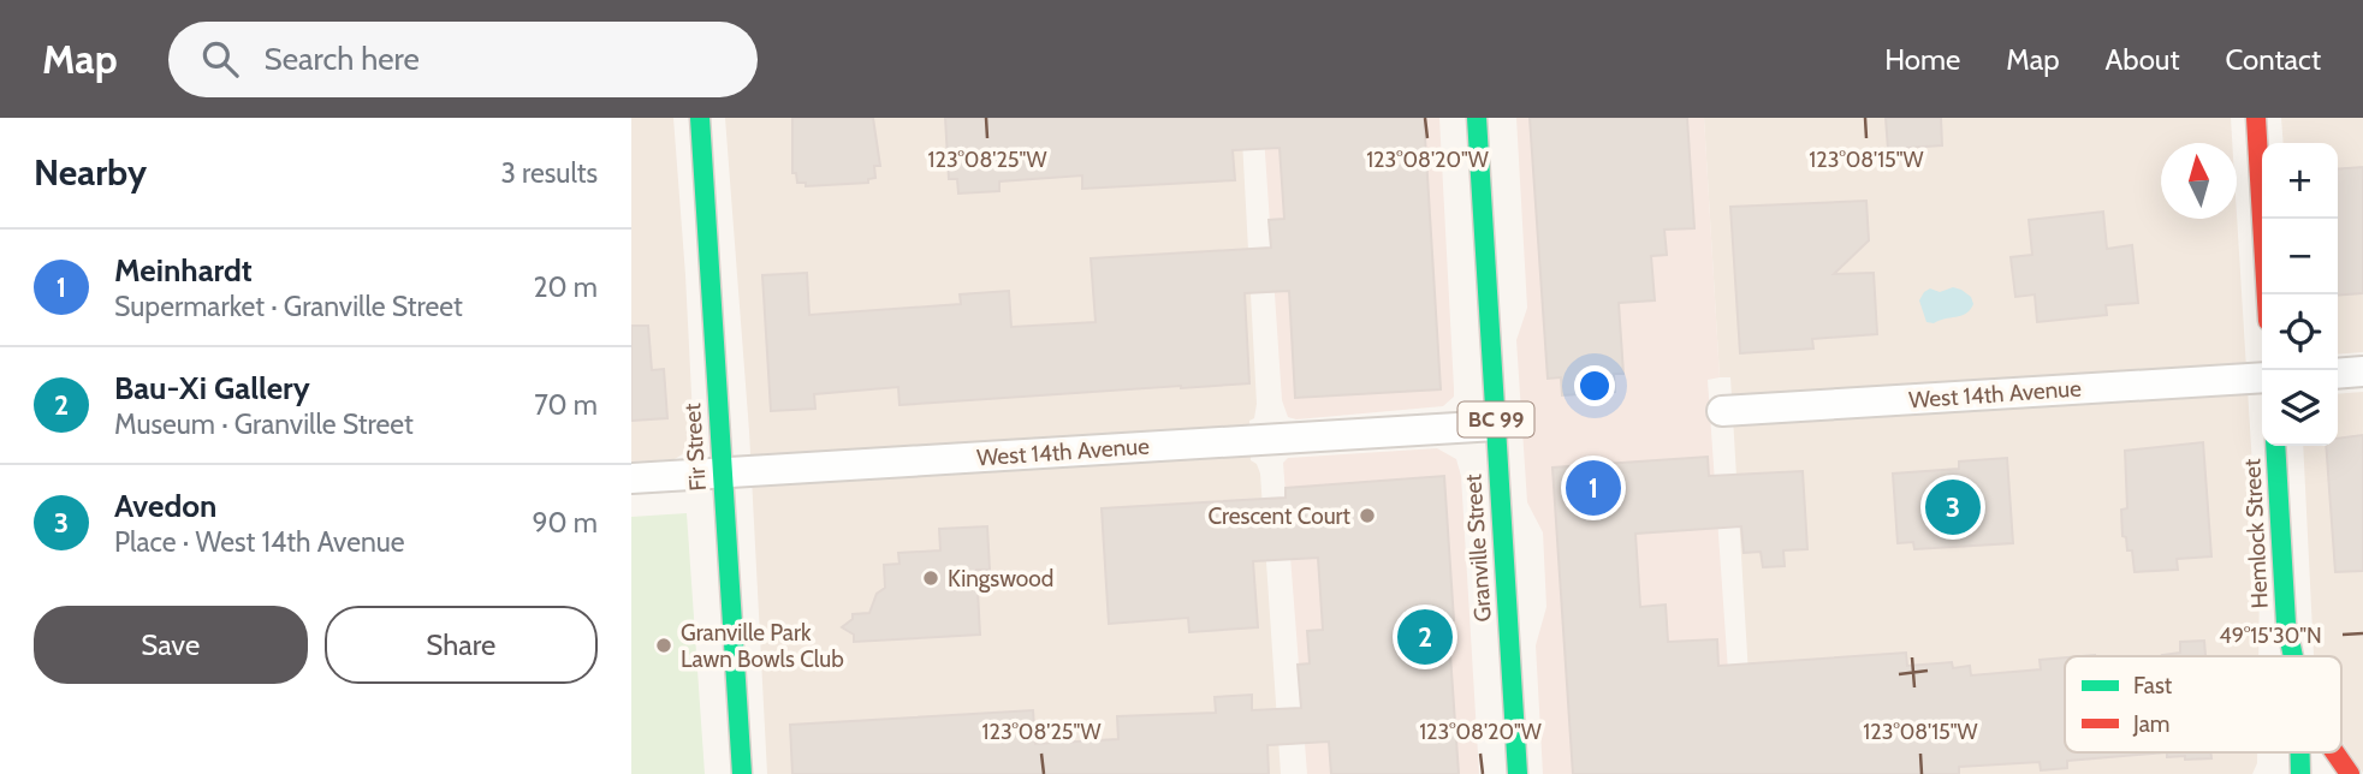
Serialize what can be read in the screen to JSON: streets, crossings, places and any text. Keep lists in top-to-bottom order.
{
  "streets": {
    "main road": [
      "BC 99",
      "Fir Street",
      "Hemlock Street",
      "Granville Street"
    ],
    "street": ["West 14th Avenue"]
  },
  "crossings": [
    ["West 14th Avenue", "Fir Street"],
    ["West 14th Avenue", "Granville Street"]
  ],
  "places": ["Crescent Court", "Kingswood", "Granville Park Lawn Bowls Club"],
  "legend": ["Fast", "Jam"],
  "north": "top",
  "page": {
    "header": "Map",
    "search": "Search here",
    "nav": [
      "Home",
      "Map",
      "About",
      "Contact"
    ],
    "heading": ["Nearby", "3 results"],
    "map_buttons": ["+", "−"],
    "list": [
      {
        "mark": "1",
        "name": "Meinhardt",
        "note": "Supermarket · Granville Street",
        "value": "20 m"
      },
      {
        "mark": "2",
        "name": "Bau-Xi Gallery",
        "note": "Museum · Granville Street",
        "value": "70 m"
      },
      {
        "mark": "3",
        "name": "Avedon",
        "note": "Place · West 14th Avenue",
        "value": "90 m"
      }
    ],
    "pins": ["1", "3", "2"],
    "buttons": ["Save", "Share"]
  },
  "coordinates": [
    "123°08'25\"W",
    "123°08'20\"W",
    "123°08'15\"W",
    "49°15'30\"N"
  ]
}
